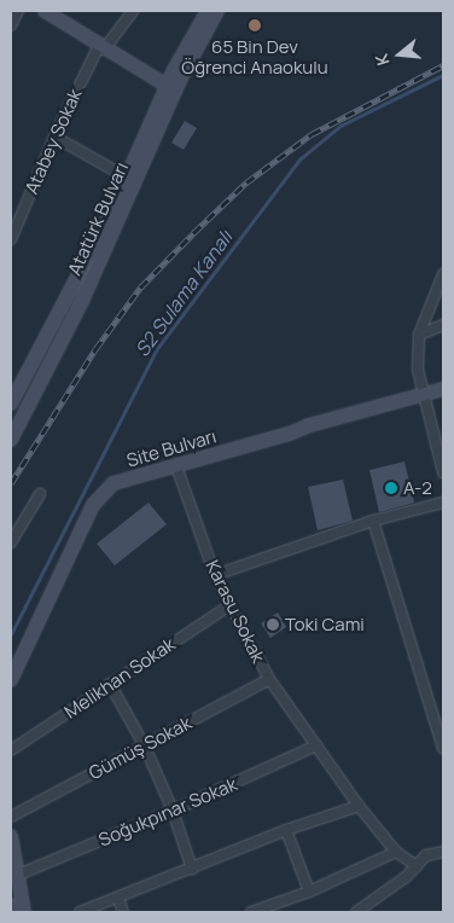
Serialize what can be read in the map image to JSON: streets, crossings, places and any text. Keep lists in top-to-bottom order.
{
  "streets": {
    "main road": ["Atatürk Bulvarı", "Site Bulvarı"],
    "street": [
      "Atabey Sokak",
      "Karasu Sokak",
      "Melikhan Sokak",
      "Gümüş Sokak",
      "Soğukpınar Sokak"
    ]
  },
  "crossings": [
    ["Site Bulvarı", "Karasu Sokak"],
    ["Karasu Sokak", "Melikhan Sokak"],
    ["Karasu Sokak", "Gümüş Sokak"],
    ["Karasu Sokak", "Soğukpınar Sokak"]
  ],
  "water": ["S2 Sulama Kanalı"],
  "places": ["65 Bin Dev Öğrenci Anaokulu", "A-2", "Toki Cami"],
  "north": "left"
}
